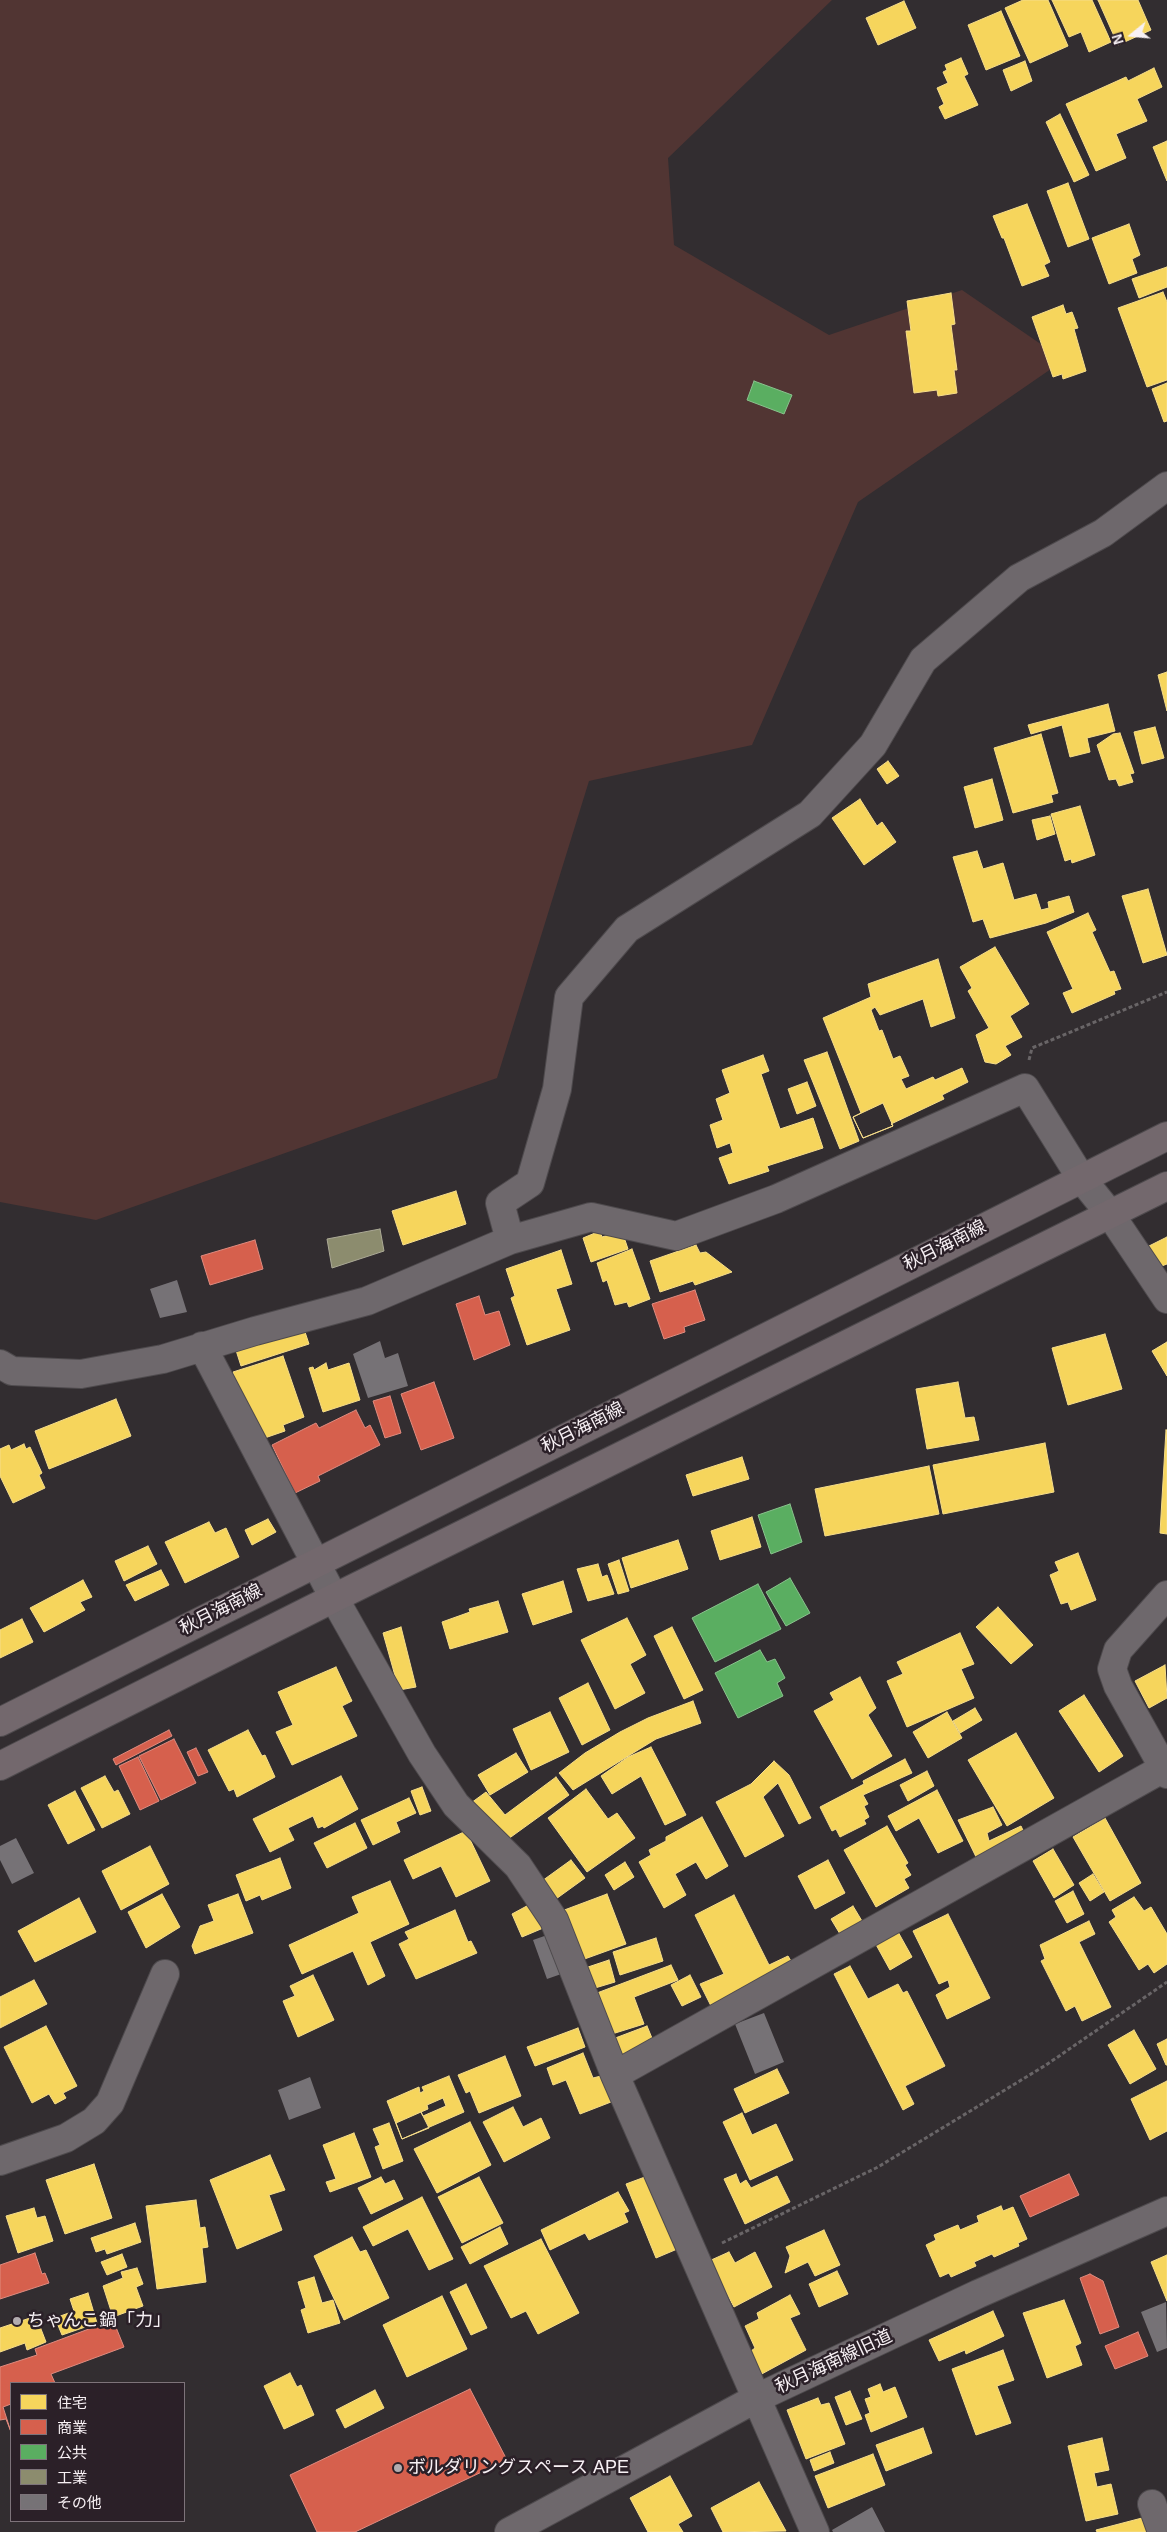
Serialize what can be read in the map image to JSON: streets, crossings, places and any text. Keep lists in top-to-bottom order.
{
  "streets": {
    "main road": ["秋月海南線"],
    "street": ["秋月海南線旧道"]
  },
  "places": ["ちゃんこ鍋「力」", "ボルダリングスペース APE"],
  "legend": [
    "住宅",
    "商業",
    "公共",
    "工業",
    "その他"
  ],
  "north": "left"
}
